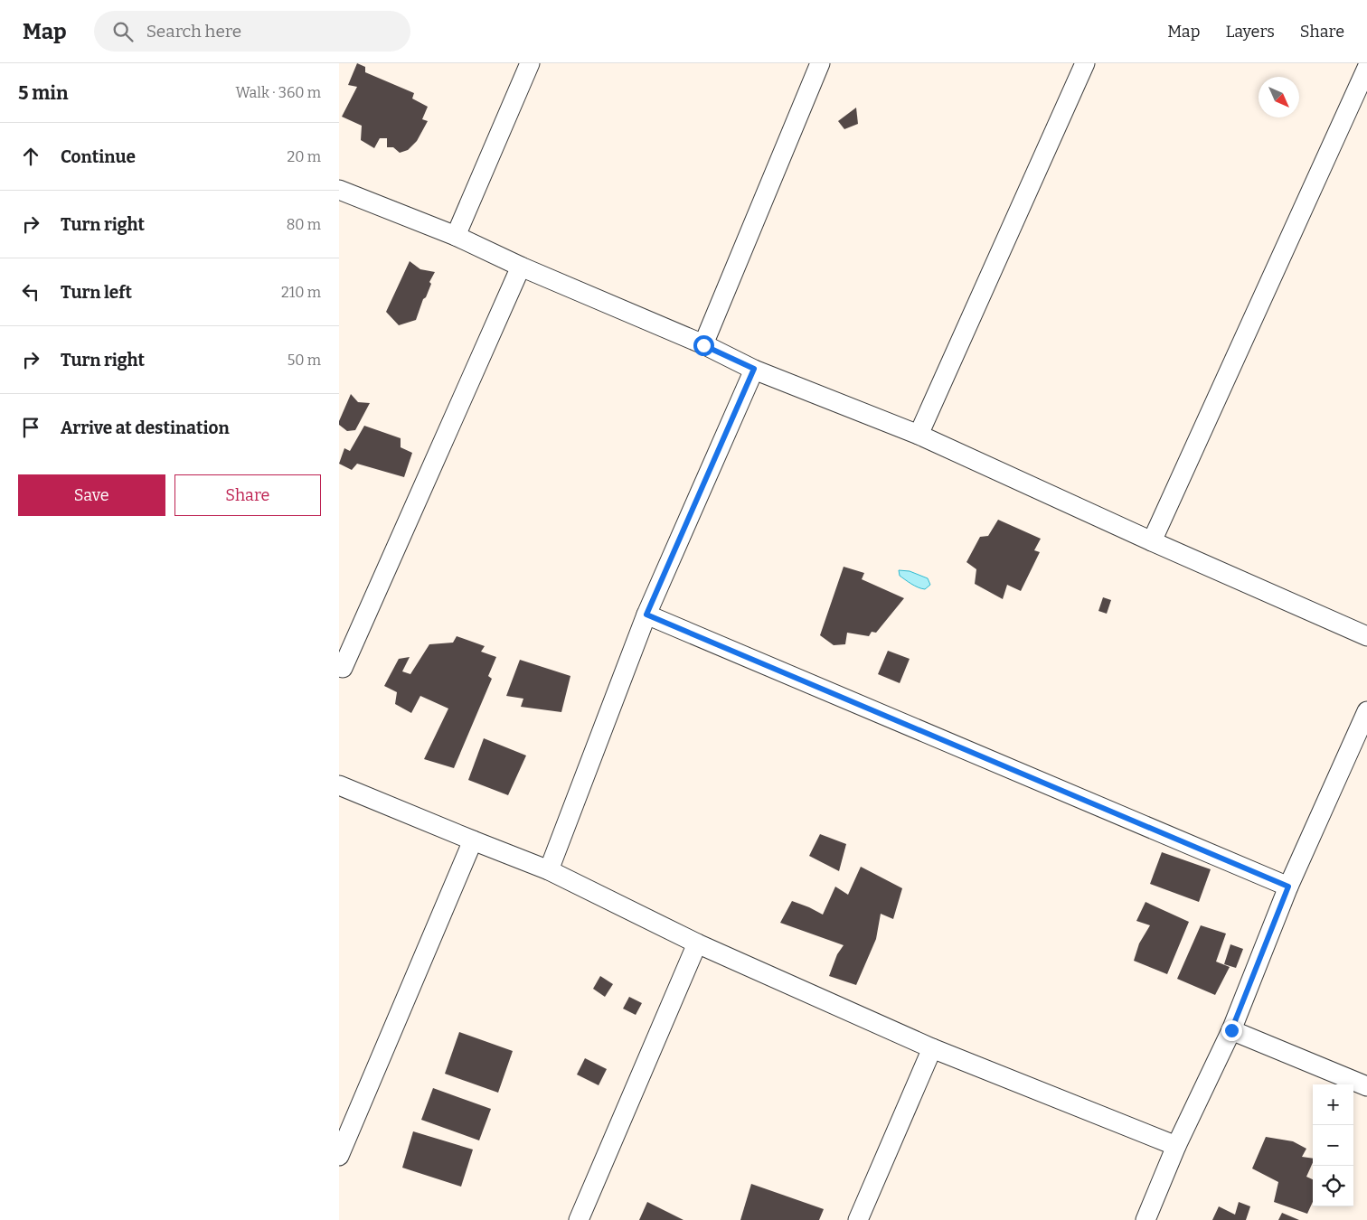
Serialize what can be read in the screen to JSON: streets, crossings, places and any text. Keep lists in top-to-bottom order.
{
  "north": "bottom right",
  "page": {
    "header": "Map",
    "search": "Search here",
    "nav": ["Map", "Layers", "Share"],
    "heading": ["5 min", "Walk · 360 m"],
    "list": [
      ["Continue", "20 m"],
      ["Turn right", "80 m"],
      ["Turn left", "210 m"],
      ["Turn right", "50 m"],
      "Arrive at destination"
    ],
    "buttons": ["Save", "Share"],
    "map_buttons": ["+", "−"]
  }
}
